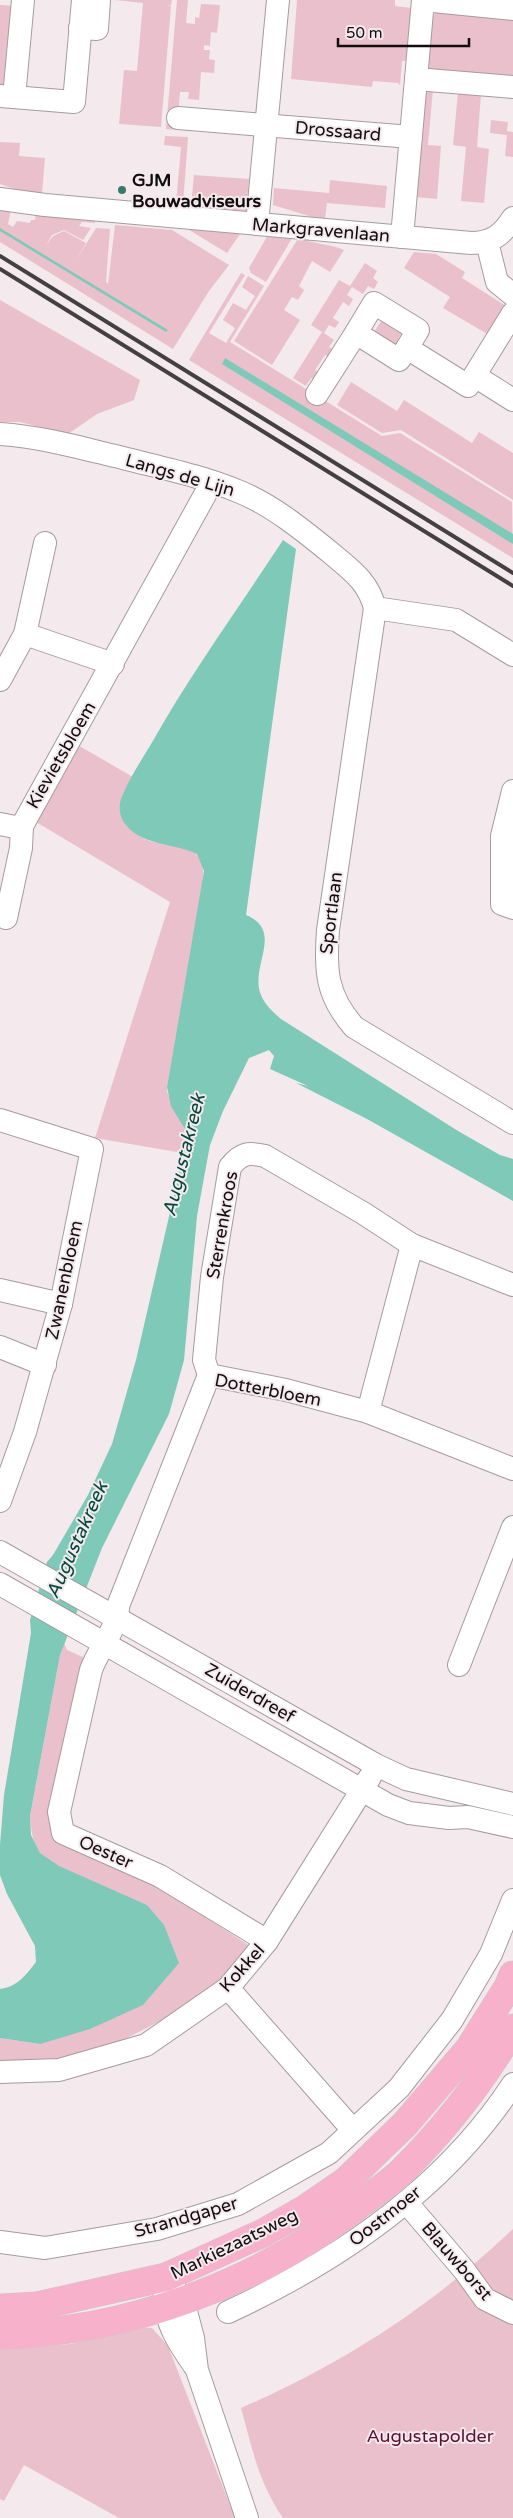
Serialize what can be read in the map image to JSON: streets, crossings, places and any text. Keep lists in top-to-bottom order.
{
  "streets": {
    "main road": ["Markiezaatsweg"],
    "street": [
      "Drossaard",
      "Markgravenlaan",
      "Langs de Lijn",
      "Kievietsbloem",
      "Sportlaan",
      "Sterrenkroos",
      "Zwanenbloem",
      "Dotterbloem",
      "Zuiderdreef",
      "Oester",
      "Kokkel",
      "Oostmoer",
      "Strandgaper",
      "Blauwborst"
    ]
  },
  "crossings": [
    ["Langs de Lijn", "Kievietsbloem"],
    ["Langs de Lijn", "Sportlaan"],
    ["Sterrenkroos", "Dotterbloem"],
    ["Dotterbloem", "Zuiderdreef"],
    ["Dotterbloem", "Oester"],
    ["Zuiderdreef", "Oester"],
    ["Zuiderdreef", "Kokkel"],
    ["Oester", "Kokkel"],
    ["Oostmoer", "Blauwborst"]
  ],
  "water": ["Augustakreek"],
  "parks": ["Augustapolder"],
  "places": ["GJM Bouwadviseurs"],
  "scale_bar": "50 m"
}
